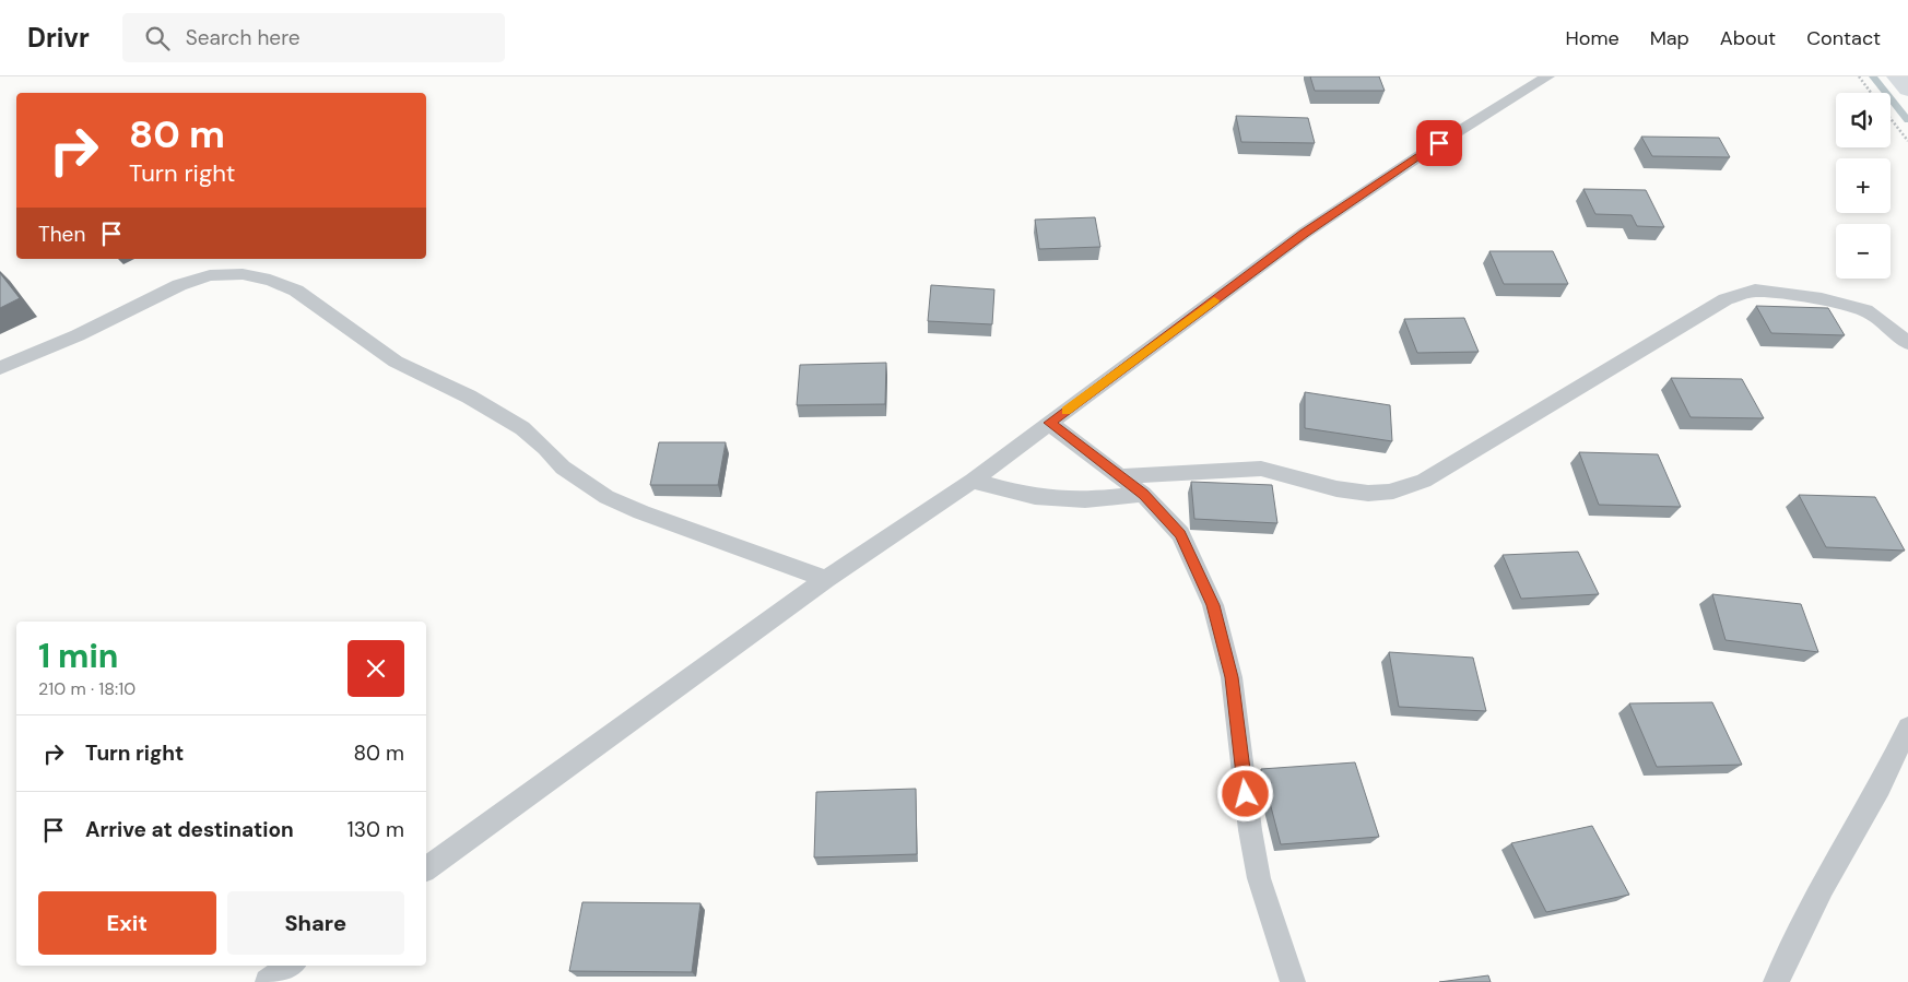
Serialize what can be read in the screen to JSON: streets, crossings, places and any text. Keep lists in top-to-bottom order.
{
  "page": {
    "header": "Drivr",
    "search": "Search here",
    "nav": [
      "Home",
      "Map",
      "About",
      "Contact"
    ],
    "map_buttons": ["+", "−"],
    "turn": ["80 m", "Turn right"],
    "then": "Then",
    "heading": ["1 min", "210 m · 18:10"],
    "list": [
      {
        "name": "Turn right",
        "value": "80 m"
      },
      {
        "name": "Arrive at destination",
        "value": "130 m"
      }
    ],
    "buttons": ["Exit", "Share"]
  }
}
